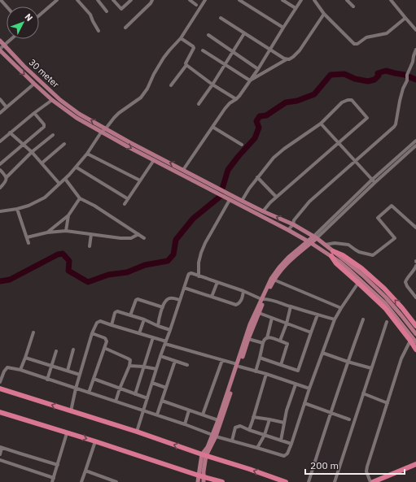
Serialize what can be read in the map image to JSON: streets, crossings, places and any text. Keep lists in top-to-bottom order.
{
  "streets": {
    "main road": ["30 meter"]
  },
  "scale_bar": "200 m",
  "north": "top right"
}
